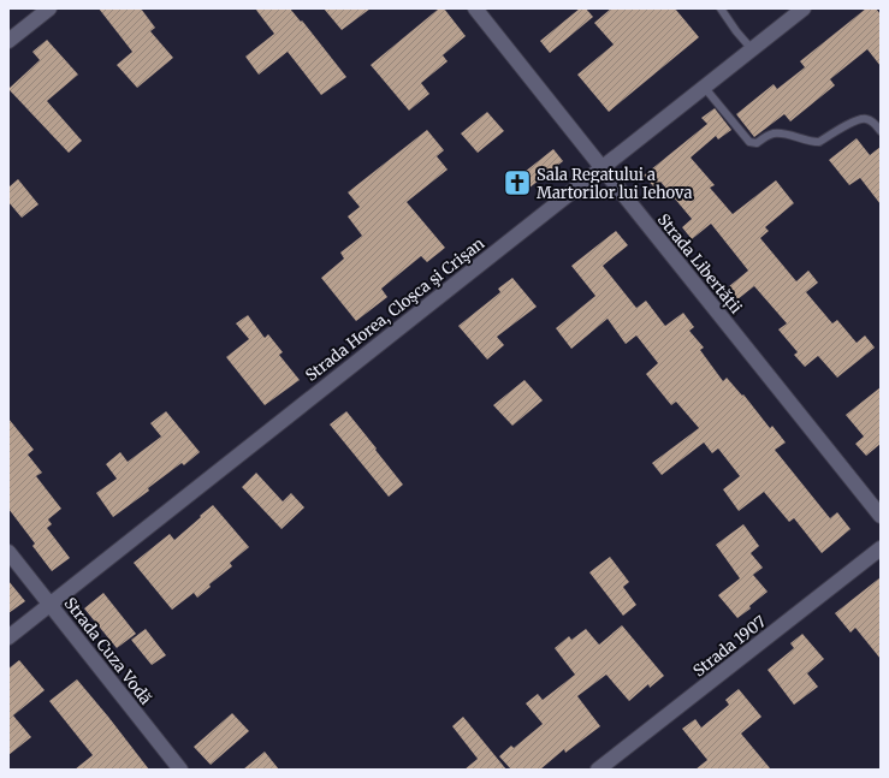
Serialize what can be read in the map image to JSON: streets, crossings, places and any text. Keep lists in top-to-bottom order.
{
  "streets": {
    "street": [
      "Strada Libertății",
      "Strada Horea, Cloşca şi Crişan",
      "Strada 1907",
      "Strada Cuza Vodă"
    ]
  },
  "crossings": [
    ["Strada Libertății", "Strada Horea, Cloşca şi Crişan"],
    ["Strada Horea, Cloşca şi Crişan", "Strada Cuza Vodă"]
  ],
  "places": {
    "church": ["Sala Regatului a Martorilor lui Iehova"]
  }
}
